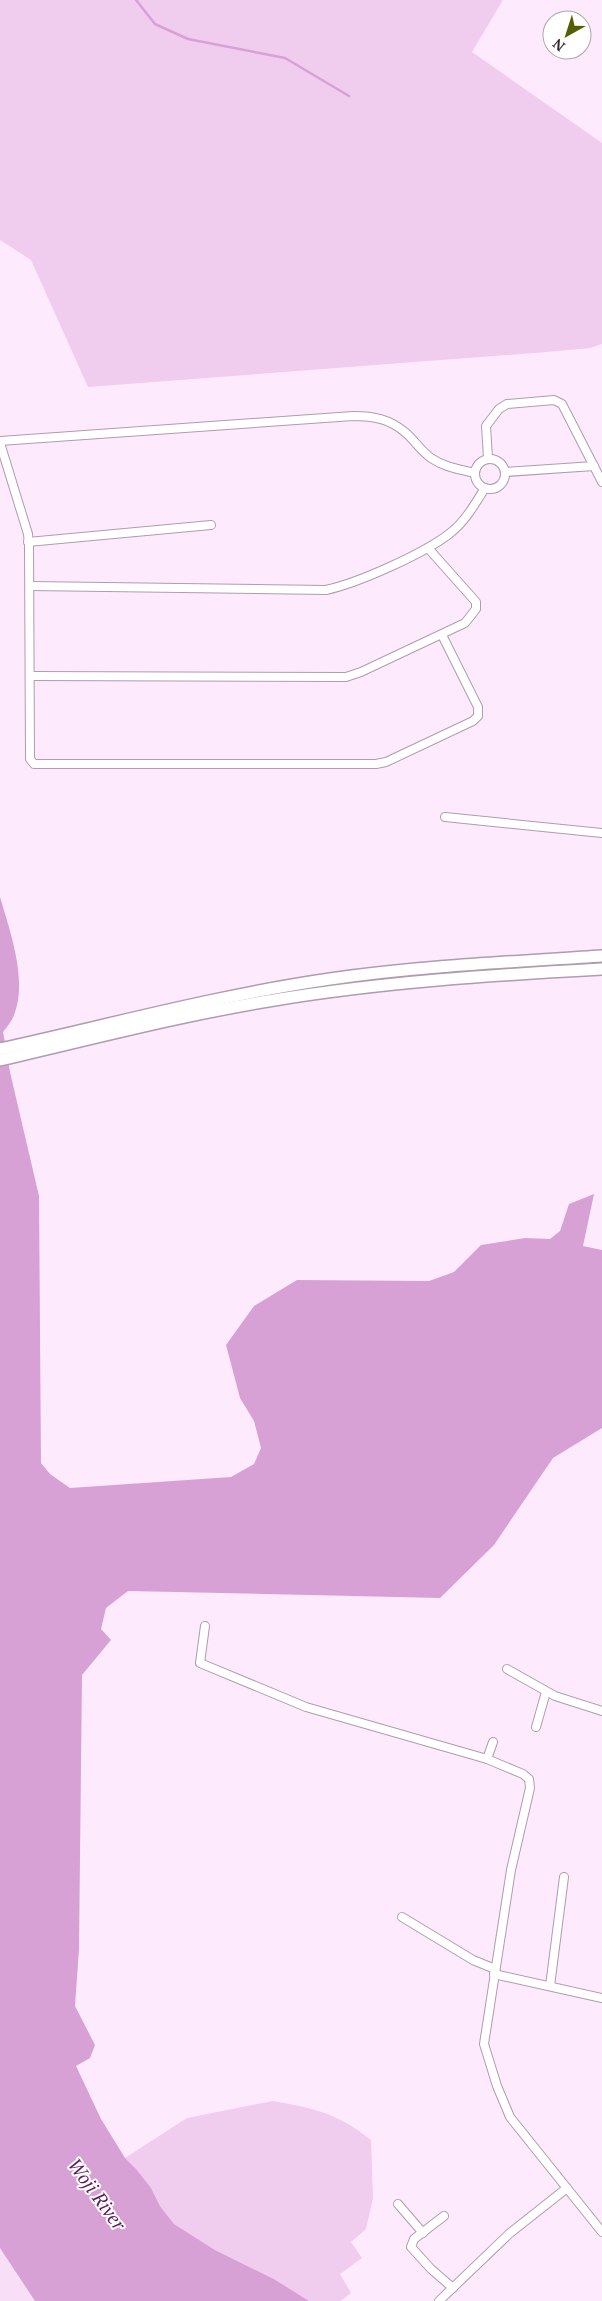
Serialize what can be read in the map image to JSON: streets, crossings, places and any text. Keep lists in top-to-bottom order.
{
  "water": ["Woji River"],
  "north": "bottom left"
}
